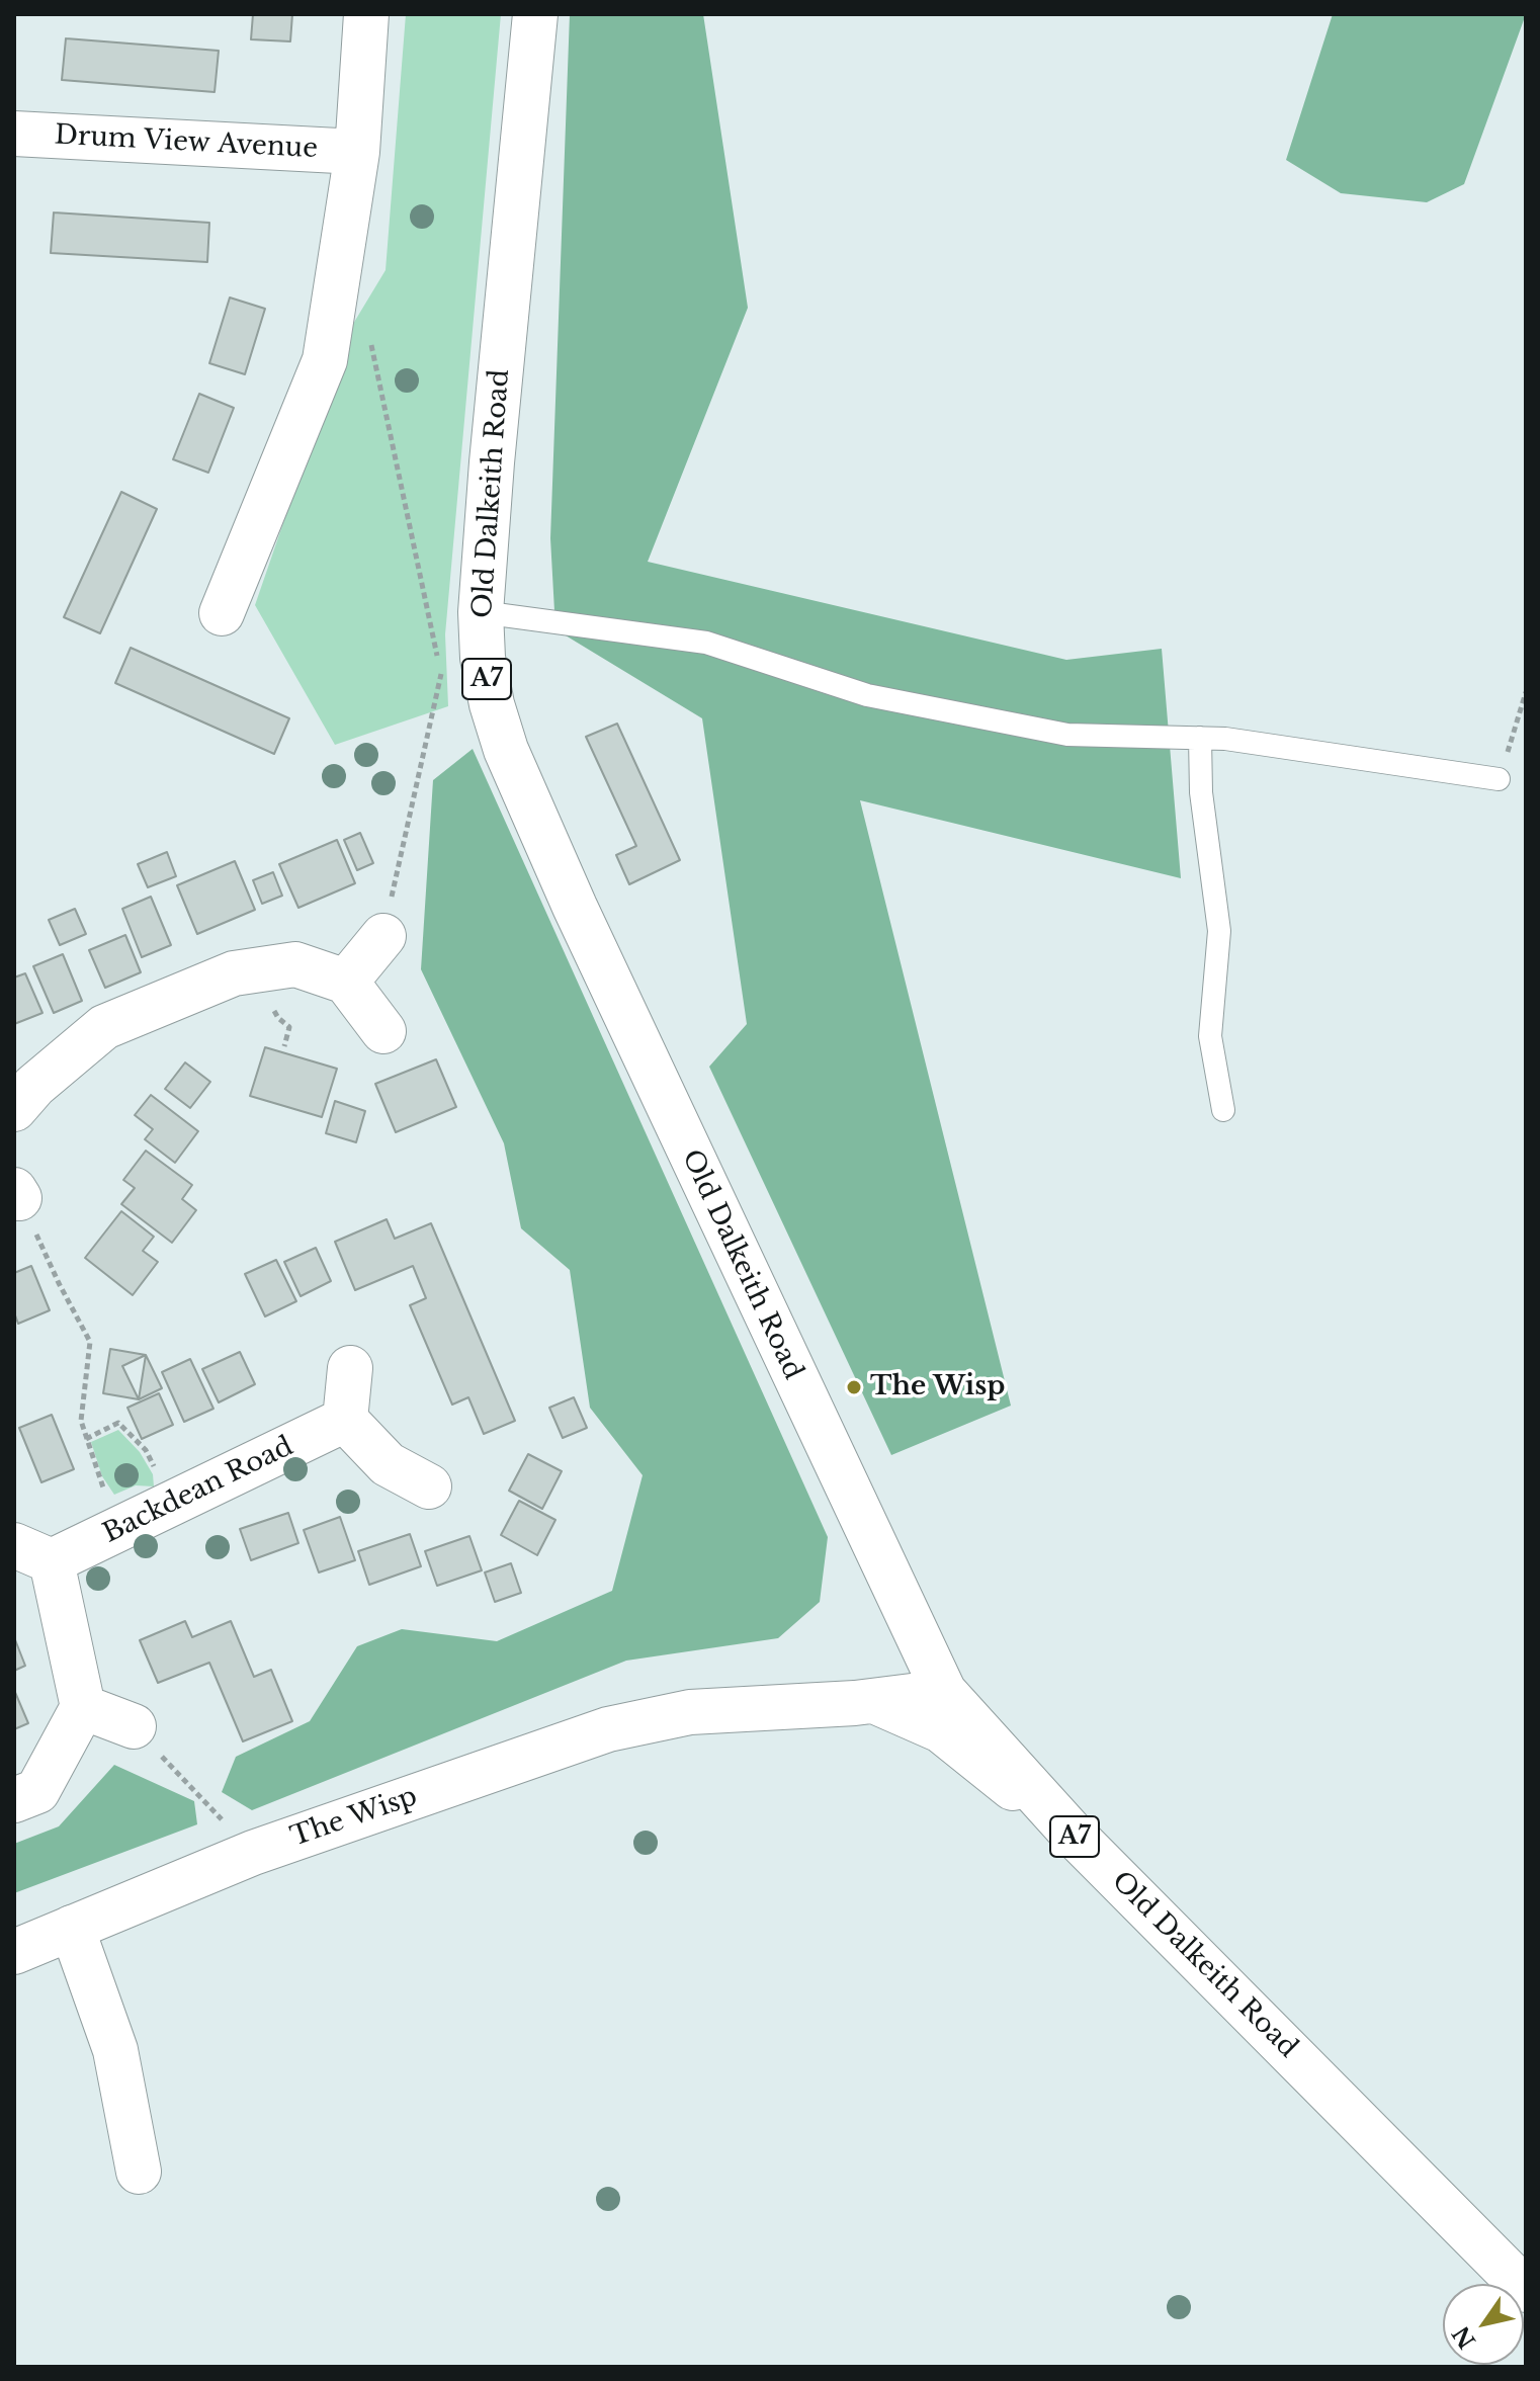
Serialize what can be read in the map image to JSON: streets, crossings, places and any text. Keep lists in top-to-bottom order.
{
  "streets": {
    "street": [
      "Drum View Avenue",
      "Old Dalkeith Road",
      "A7",
      "Backdean Road",
      "The Wisp"
    ]
  },
  "crossings": [
    ["Old Dalkeith Road", "The Wisp"]
  ],
  "places": ["The Wisp"],
  "north": "bottom left"
}
